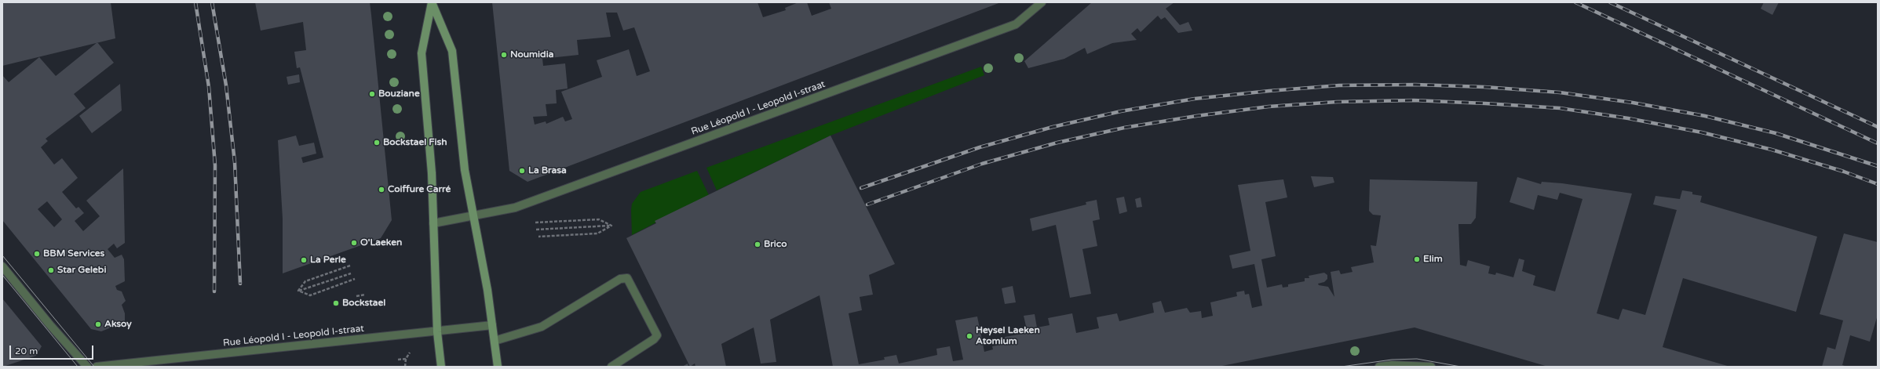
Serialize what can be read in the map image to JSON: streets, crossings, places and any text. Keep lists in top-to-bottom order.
{
  "streets": {
    "street": ["Rue Léopold I - Leopold I-straat"]
  },
  "places": [
    "Noumidia",
    "Bouziane",
    "Bockstael Fish",
    "La Brasa",
    "Coiffure Carré",
    "O'Laeken",
    "Brico",
    "BBM Services",
    "Elim",
    "La Perle",
    "Star Gelebi",
    "Bockstael",
    "Aksoy",
    "Heysel Laeken Atomium"
  ],
  "scale_bar": "20 m"
}
